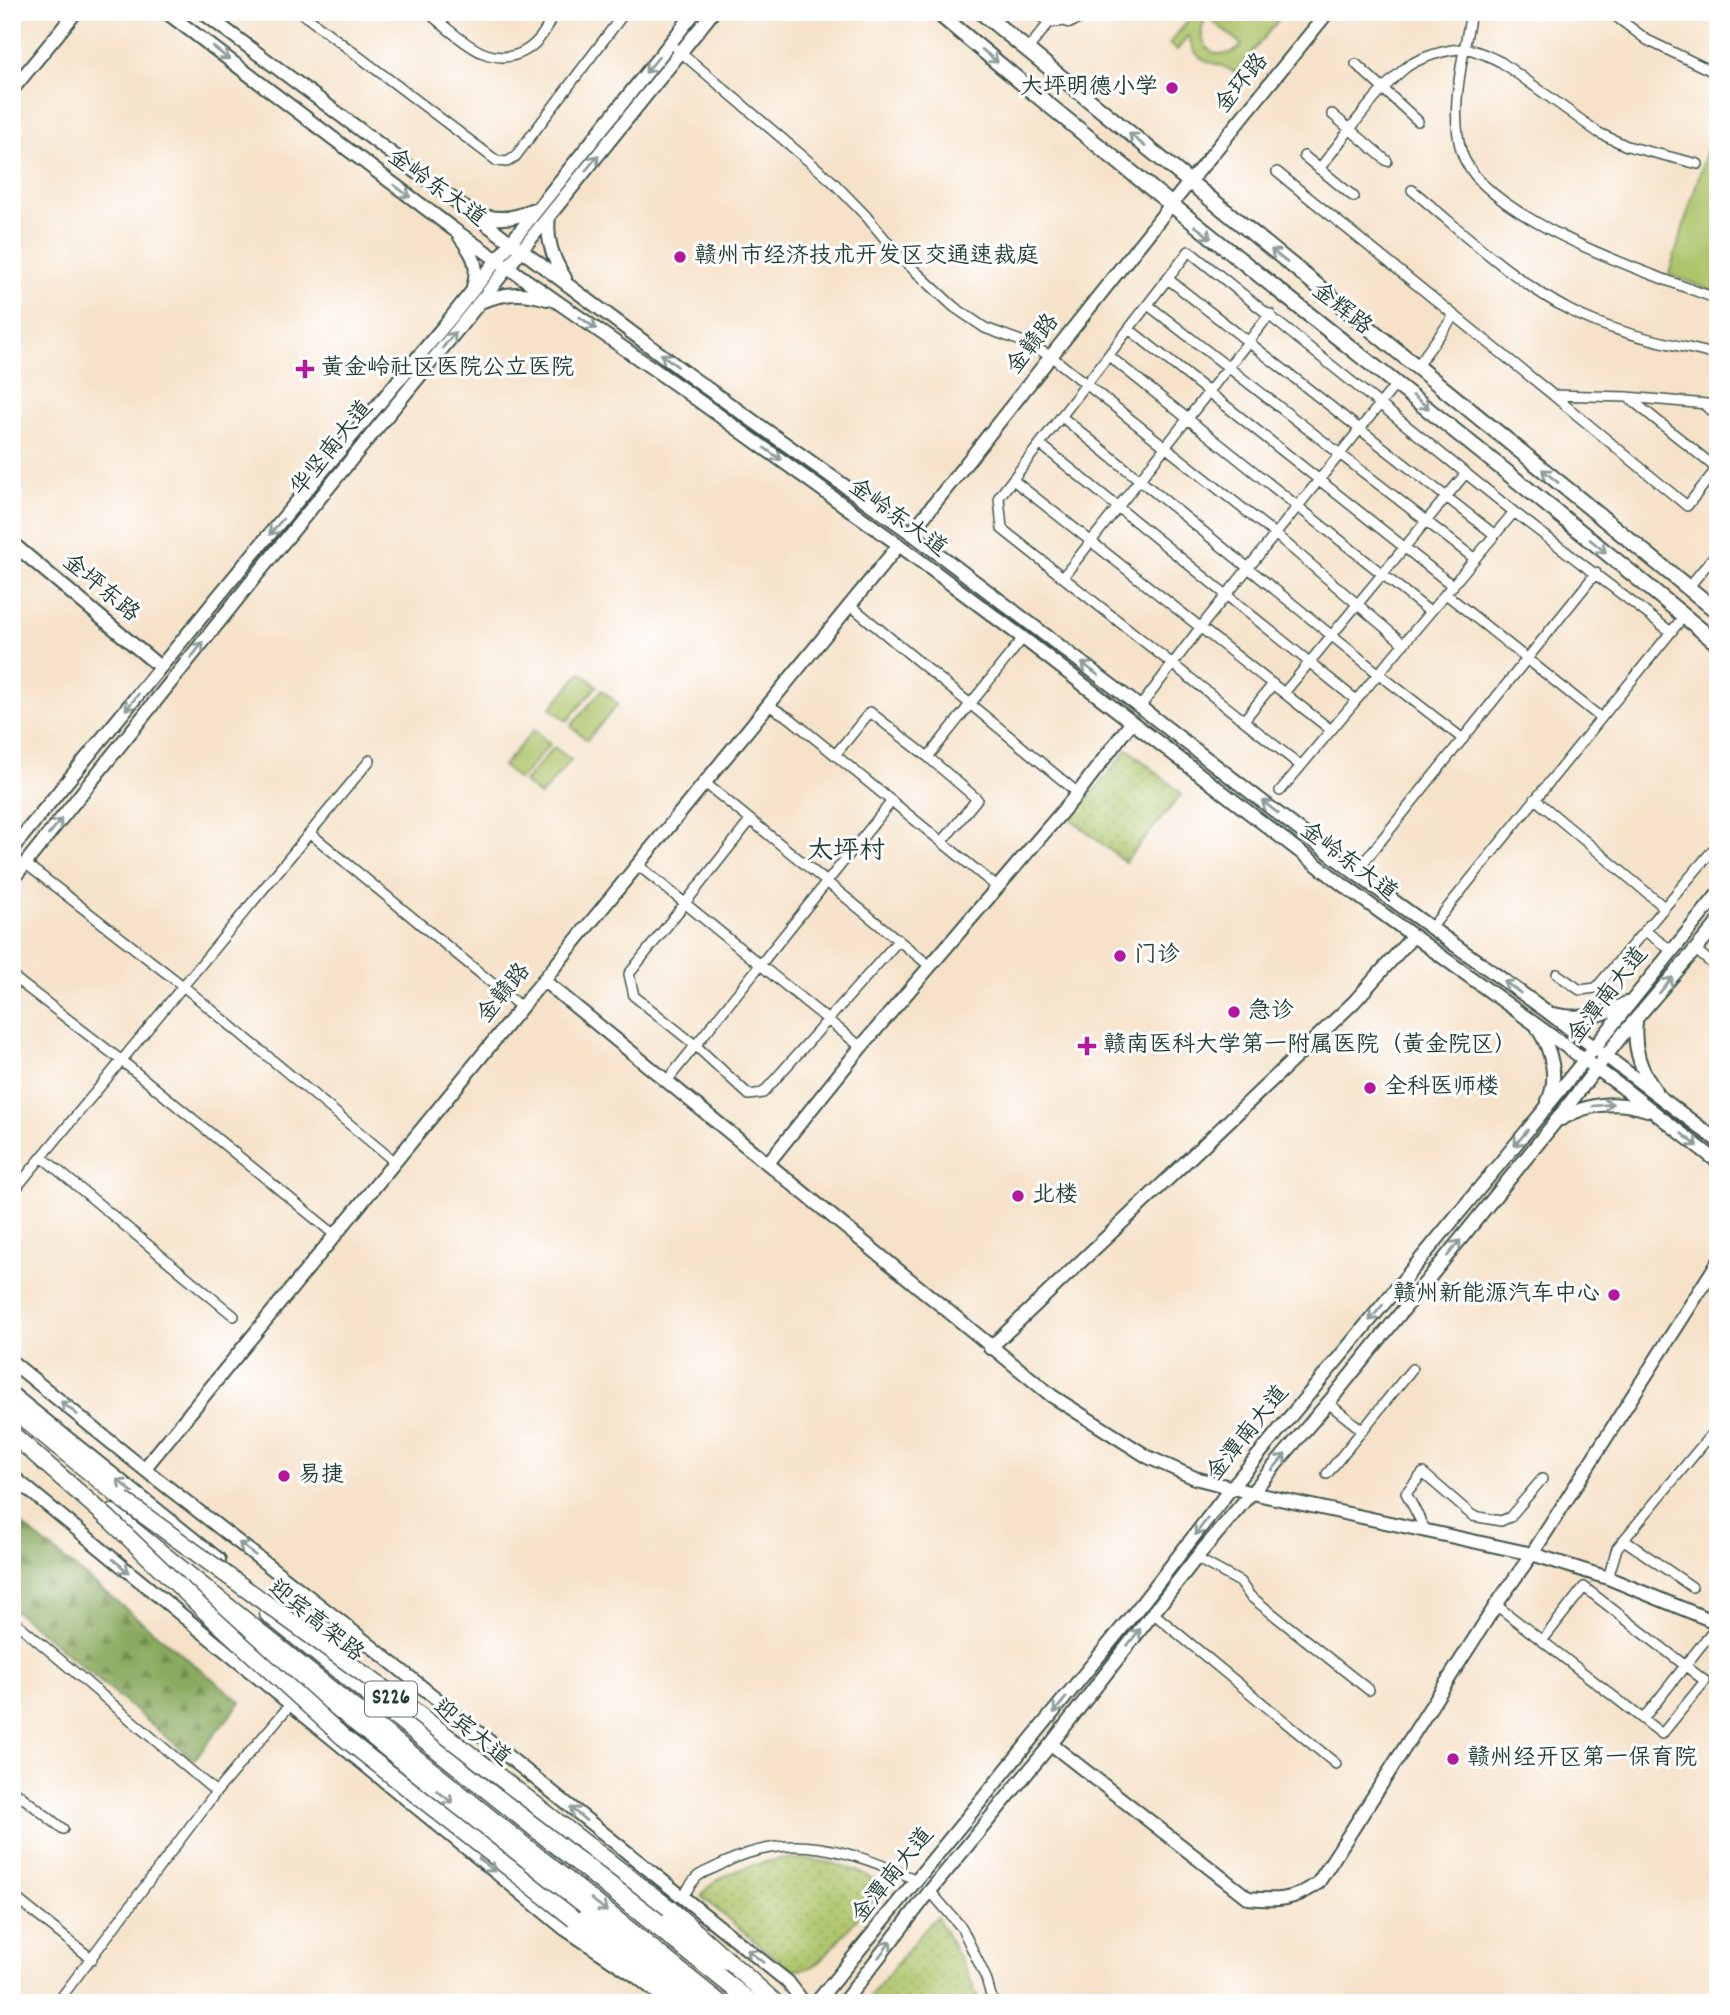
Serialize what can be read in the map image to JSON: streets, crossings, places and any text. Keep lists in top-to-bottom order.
{
  "streets": {
    "highway": ["迎宾高架路"],
    "main road": [
      "金环路",
      "金岭东大道",
      "金辉路",
      "金赣路",
      "华坚南大道",
      "金坪东路",
      "金潭南大道",
      "S226",
      "迎宾大道"
    ]
  },
  "crossings": [
    ["金环路", "金辉路"],
    ["金环路", "金赣路"],
    ["金岭东大道", "金赣路"],
    ["金岭东大道", "华坚南大道"],
    ["金岭东大道", "金潭南大道"],
    ["金辉路", "金赣路"],
    ["华坚南大道", "金坪东路"]
  ],
  "districts": ["太坪村"],
  "places": {
    "other": [
      "大坪明德小学",
      "赣州市经济技术开发区交通速裁庭",
      "门诊",
      "急诊",
      "全科医师楼",
      "北楼",
      "赣州新能源汽车中心",
      "易捷",
      "赣州经开区第一保育院"
    ],
    "health": ["黄金岭社区医院公立医院", "赣南医科大学第一附属医院（黄金院区）"]
  }
}
